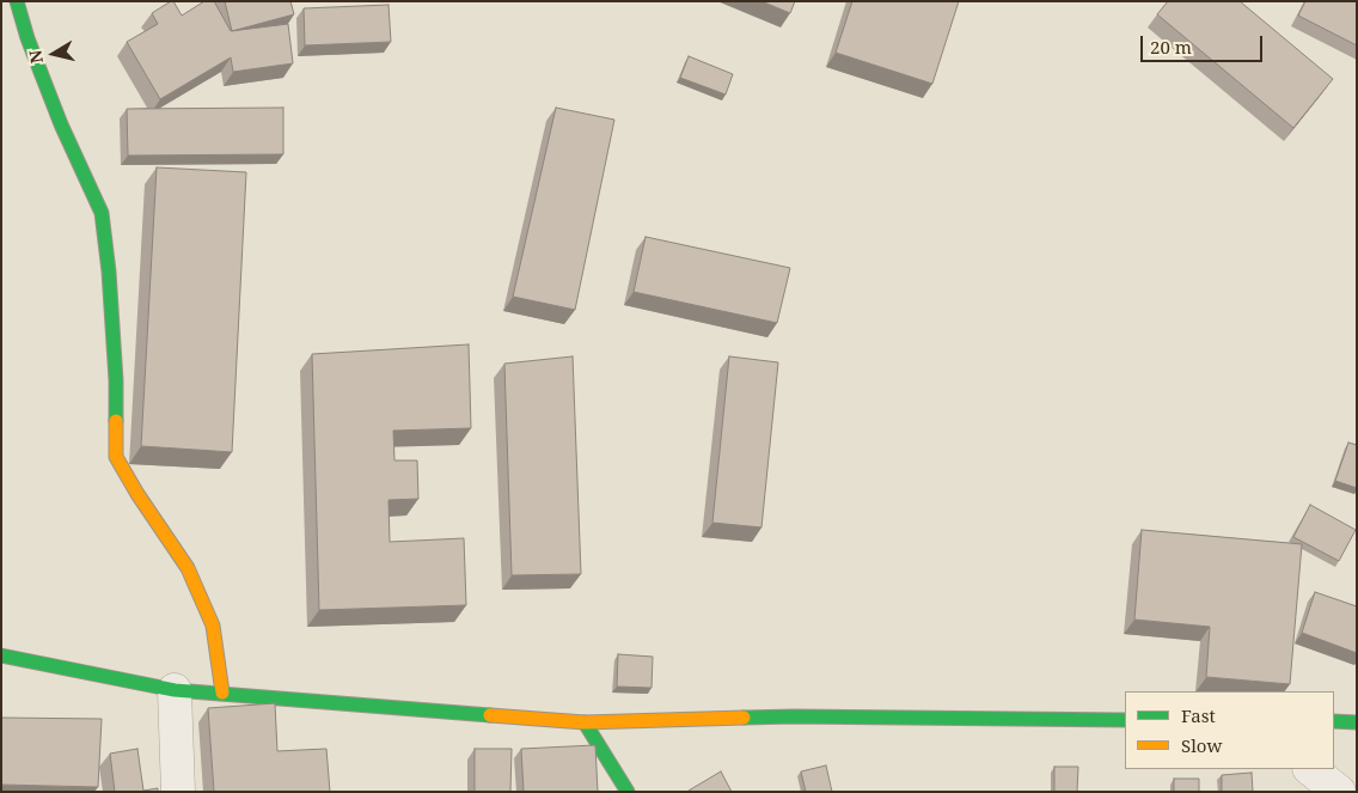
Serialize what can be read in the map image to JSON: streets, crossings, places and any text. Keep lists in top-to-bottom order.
{
  "legend": ["Fast", "Slow"],
  "scale_bar": "20 m",
  "north": "left"
}
